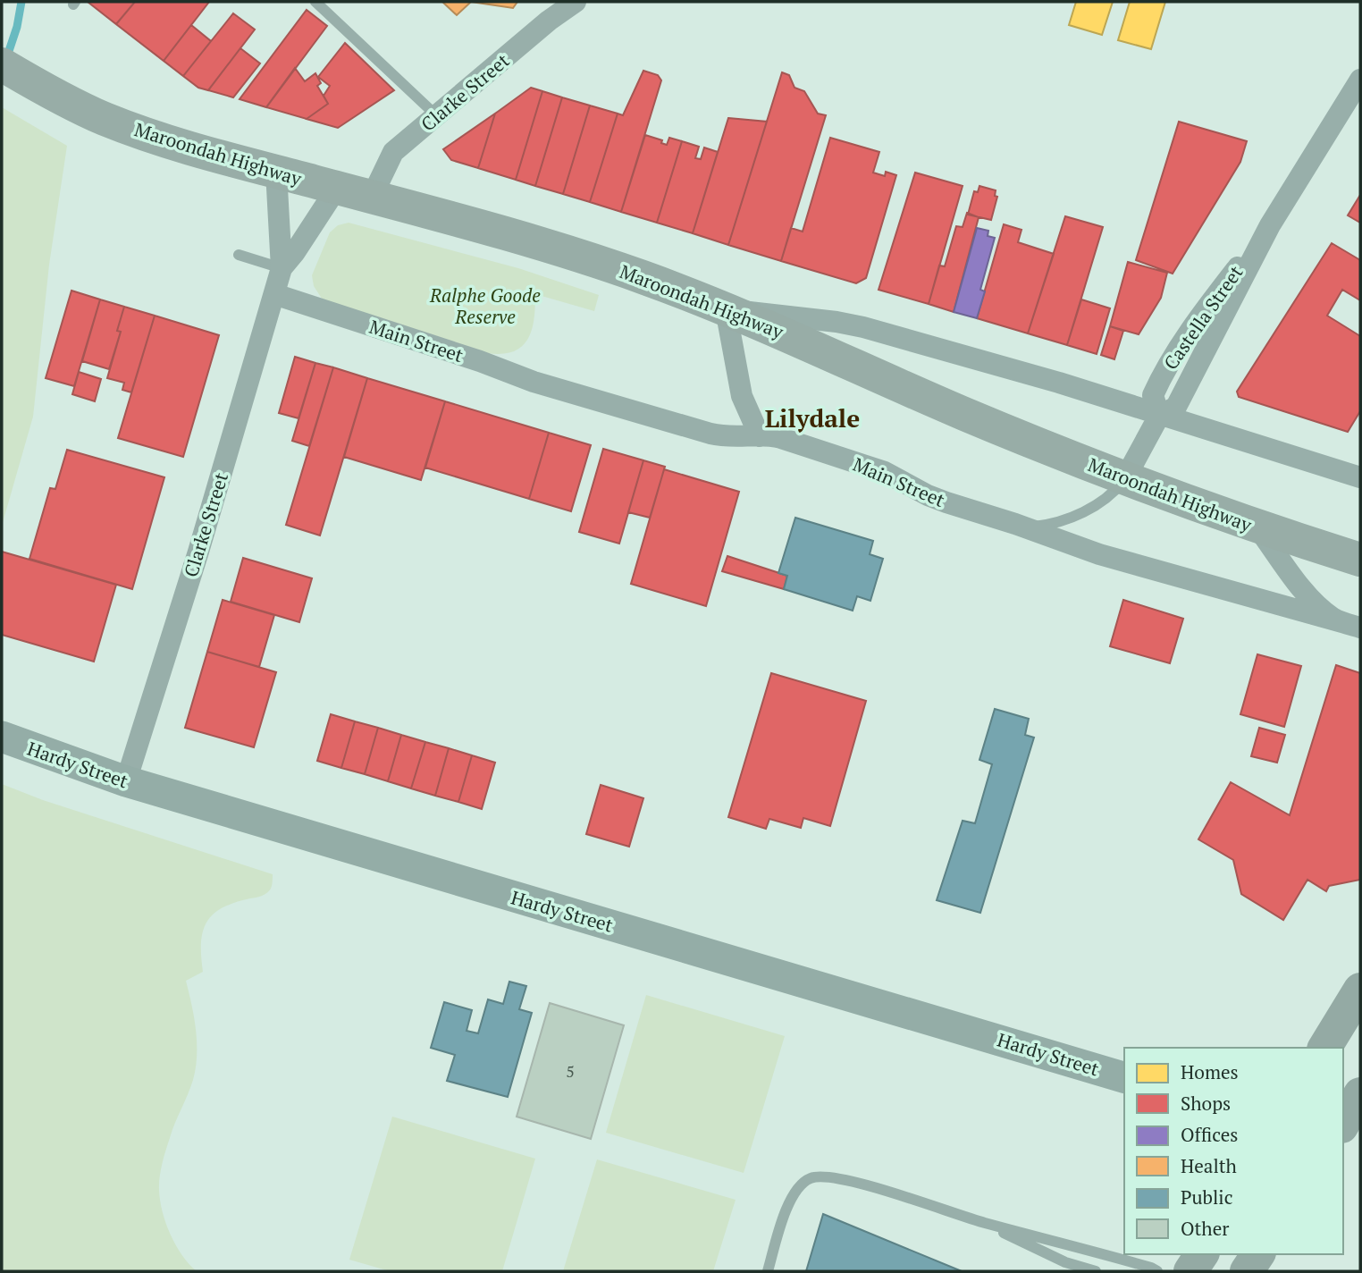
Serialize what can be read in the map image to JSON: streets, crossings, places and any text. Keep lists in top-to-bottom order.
{
  "streets": {
    "highway": ["Maroondah Highway"],
    "main road": ["Hardy Street"],
    "street": ["Clarke Street", "Castella Street", "Main Street"]
  },
  "crossings": [
    ["Clarke Street", "Maroondah Highway"],
    ["Clarke Street", "Main Street"],
    ["Clarke Street", "Hardy Street"],
    ["Maroondah Highway", "Castella Street"]
  ],
  "districts": ["Lilydale"],
  "parks": ["Ralphe Goode Reserve"],
  "house_numbers": ["5"],
  "legend": [
    "Homes",
    "Shops",
    "Offices",
    "Health",
    "Public",
    "Other"
  ]
}
